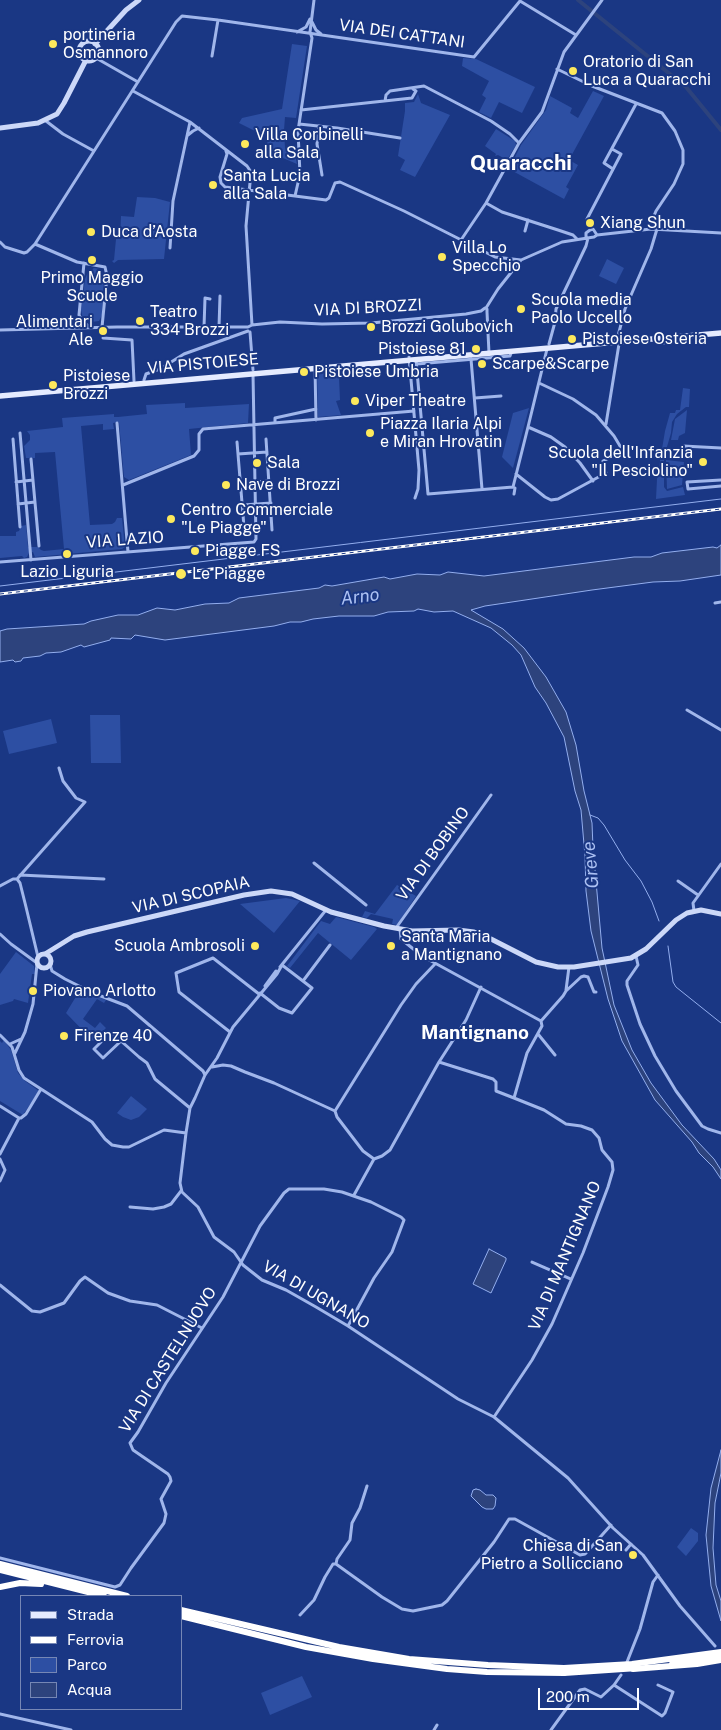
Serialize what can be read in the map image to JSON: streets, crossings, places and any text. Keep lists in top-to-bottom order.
{
  "streets": {
    "main road": ["VIA PISTOIESE"],
    "street": [
      "VIA DEI CATTANI",
      "VIA DI BROZZI",
      "VIA LAZIO",
      "VIA DI BOBINO",
      "VIA DI SCOPAIA",
      "VIA DI MANTIGNANO",
      "VIA DI UGNANO",
      "VIA DI CASTELNUOVO"
    ]
  },
  "crossings": [
    ["VIA DI MANTIGNANO", "VIA DI UGNANO"],
    ["VIA DI UGNANO", "VIA DI CASTELNUOVO"]
  ],
  "districts": ["Quaracchi", "Mantignano"],
  "water": ["Arno", "Greve"],
  "places": [
    "portineria Osmannoro",
    "Oratorio di San Luca a Quaracchi",
    "Villa Corbinelli alla Sala",
    "Santa Lucia alla Sala",
    "Xiang Shun",
    "Duca d’Aosta",
    "Villa Lo Specchio",
    "Primo Maggio Scuole",
    "Scuola media Paolo Uccello",
    "Teatro 334 Brozzi",
    "Brozzi Golubovich",
    "Alimentari Ale",
    "Pistoiese Osteria",
    "Pistoiese 81",
    "Scarpe&Scarpe",
    "Pistoiese Umbria",
    "Pistoiese Brozzi",
    "Viper Theatre",
    "Piazza Ilaria Alpi e Miran Hrovatin",
    "Scuola dell'Infanzia \"Il Pesciolino\"",
    "Sala",
    "Nave di Brozzi",
    "Centro Commerciale \"Le Piagge\"",
    "Piagge FS",
    "Lazio Liguria",
    "Le Piagge",
    "Scuola Ambrosoli",
    "Santa Maria a Mantignano",
    "Piovano Arlotto",
    "Firenze 40",
    "Chiesa di San Pietro a Sollicciano"
  ],
  "legend": [
    "Strada",
    "Ferrovia",
    "Parco",
    "Acqua"
  ],
  "scale_bar": "200 m"
}
